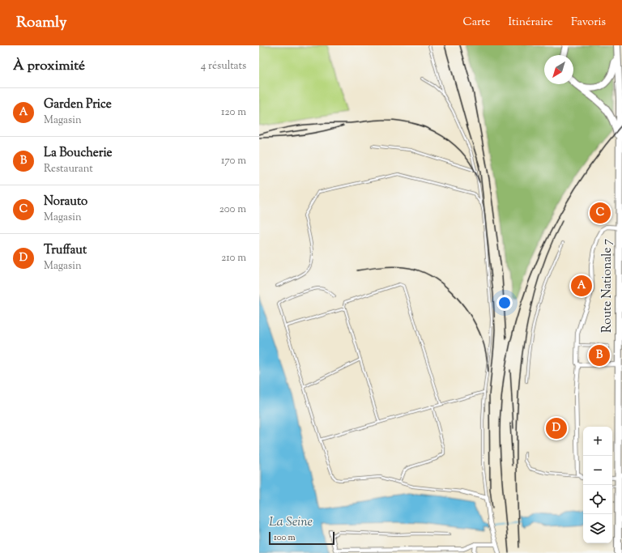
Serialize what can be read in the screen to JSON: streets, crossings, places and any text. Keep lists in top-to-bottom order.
{
  "streets": {
    "main road": ["Route Nationale 7"]
  },
  "water": ["La Seine"],
  "scale_bar": "100 m",
  "north": "bottom left",
  "page": {
    "header": "Roamly",
    "nav": ["Carte", "Itinéraire", "Favoris"],
    "heading": ["À proximité", "4 résultats"],
    "list": [
      {
        "mark": "A",
        "name": "Garden Price",
        "note": "Magasin",
        "value": "120 m"
      },
      {
        "mark": "B",
        "name": "La Boucherie",
        "note": "Restaurant",
        "value": "170 m"
      },
      {
        "mark": "C",
        "name": "Norauto",
        "note": "Magasin",
        "value": "200 m"
      },
      {
        "mark": "D",
        "name": "Truffaut",
        "note": "Magasin",
        "value": "210 m"
      }
    ],
    "pins": [
      "C",
      "A",
      "B",
      "D"
    ],
    "map_buttons": ["+", "−"],
    "scale": "100 m"
  }
}
